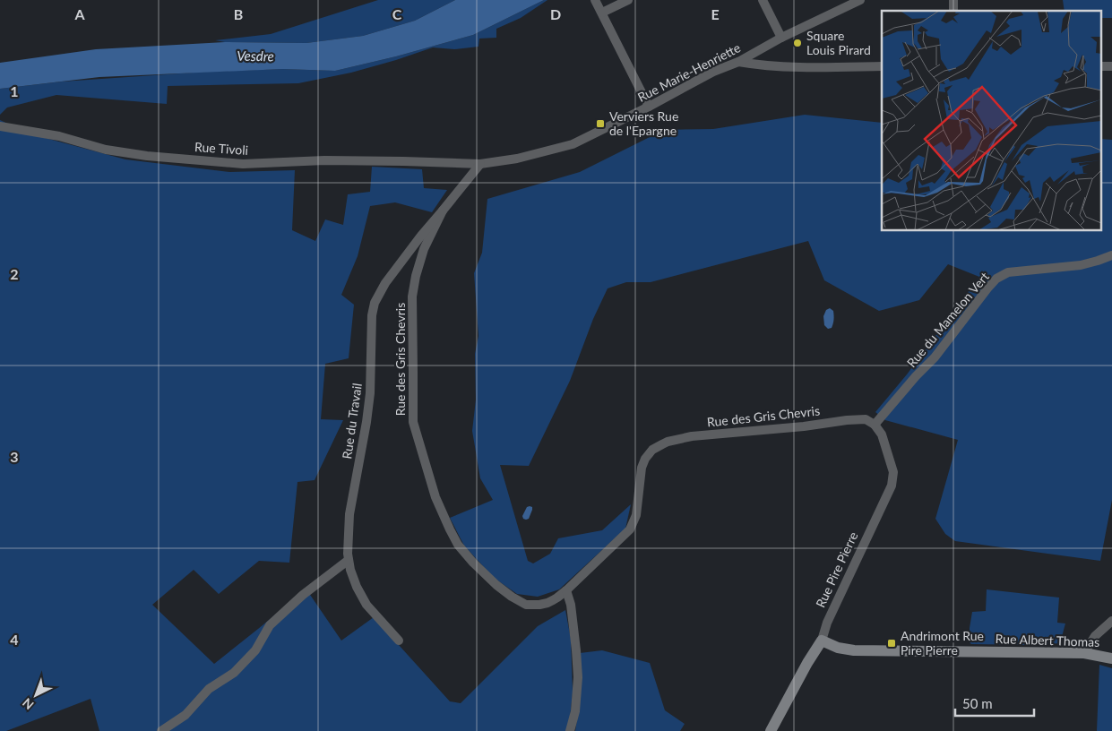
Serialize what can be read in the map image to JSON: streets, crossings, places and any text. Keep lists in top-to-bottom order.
{
  "streets": {
    "street": [
      "Rue Marie-Henriette",
      "Rue Tivoli",
      "Rue du Mamelon Vert",
      "Rue des Gris Chevris",
      "Rue du Travail",
      "Rue Pire Pierre",
      "Rue Albert Thomas"
    ]
  },
  "crossings": [
    ["Rue Marie-Henriette", "Rue Tivoli"],
    ["Rue du Mamelon Vert", "Rue des Gris Chevris"],
    ["Rue du Mamelon Vert", "Rue Pire Pierre"],
    ["Rue des Gris Chevris", "Rue du Travail"],
    ["Rue des Gris Chevris", "Rue Pire Pierre"],
    ["Rue Pire Pierre", "Rue Albert Thomas"]
  ],
  "water": ["Vesdre"],
  "places": {
    "other": ["Square Louis Pirard"],
    "transit": ["Verviers Rue de l'Epargne", "Andrimont Rue Pire Pierre"]
  },
  "scale_bar": "50 m",
  "north": "bottom left",
  "grid": {
    "columns": [
      "A",
      "B",
      "C",
      "D",
      "E"
    ],
    "rows": [
      "1",
      "2",
      "3",
      "4"
    ]
  }
}
